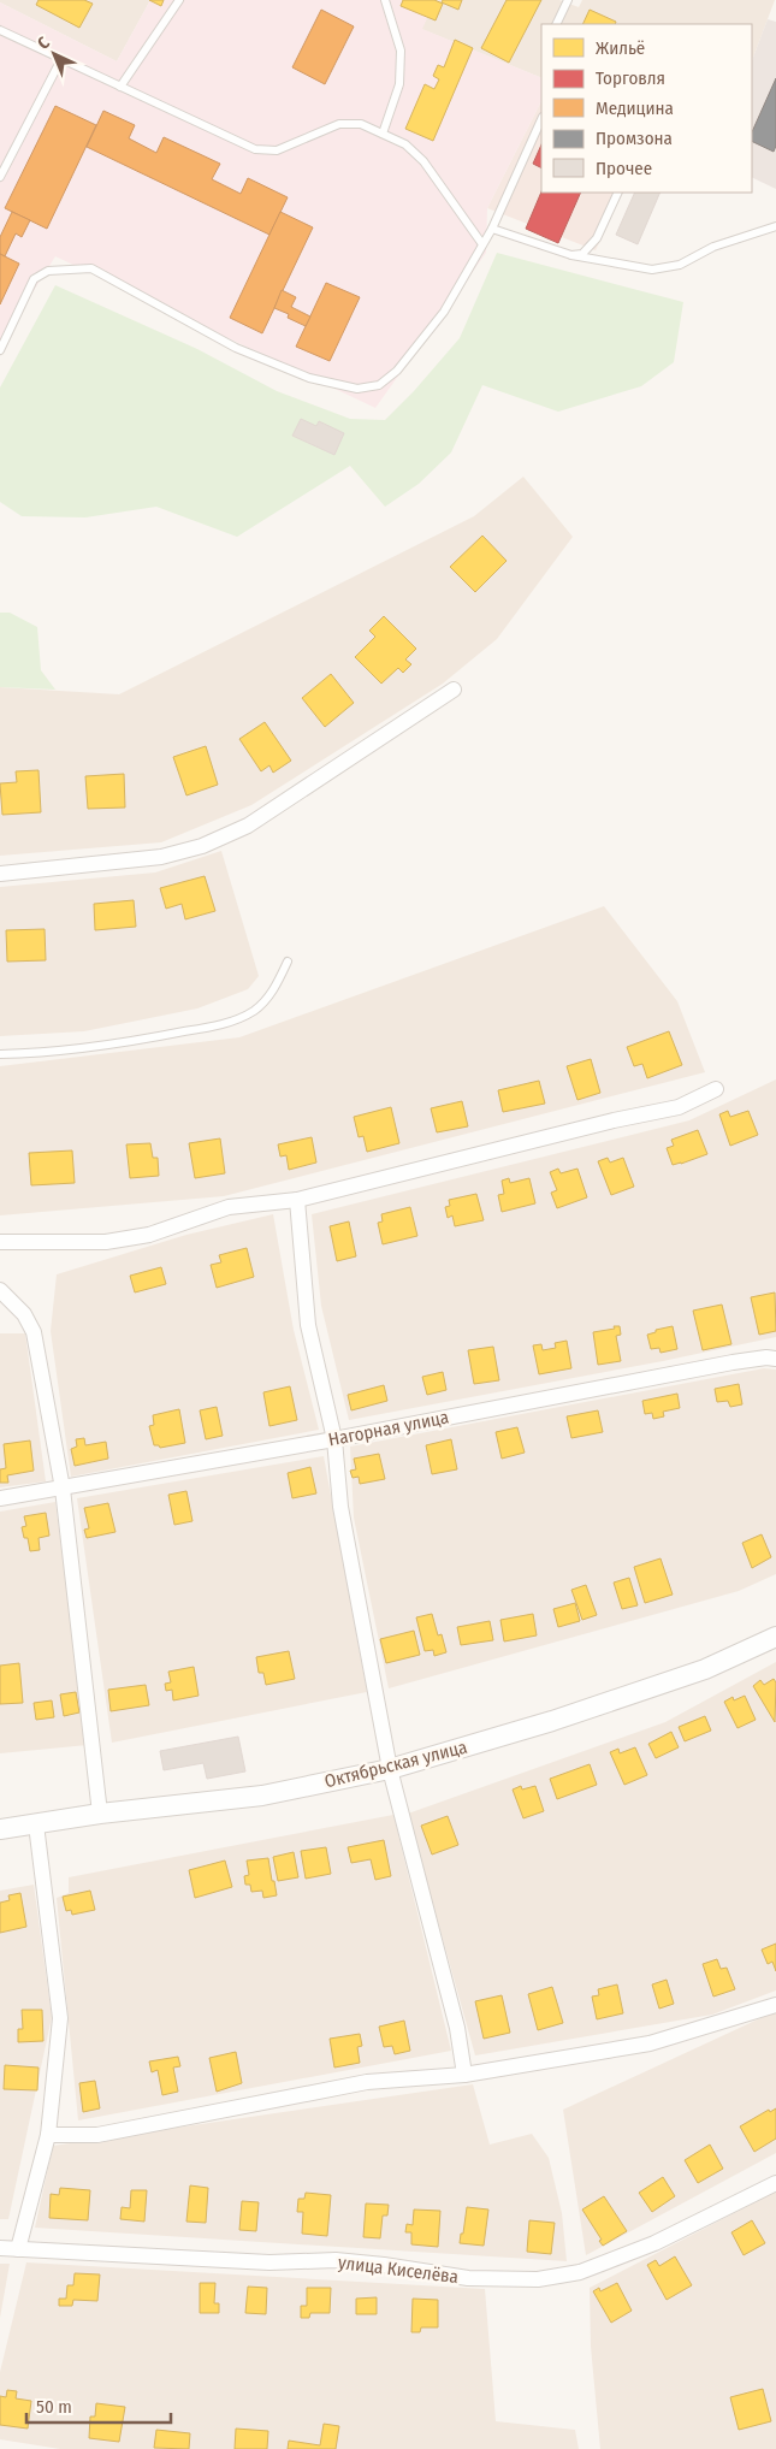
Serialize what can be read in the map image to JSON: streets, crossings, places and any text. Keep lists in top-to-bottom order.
{
  "streets": {
    "street": ["Нагорная улица", "Октябрьская улица", "улица Киселёва"]
  },
  "legend": [
    "Жильё",
    "Торговля",
    "Медицина",
    "Промзона",
    "Прочее"
  ],
  "scale_bar": "50 m",
  "north": "top left"
}
